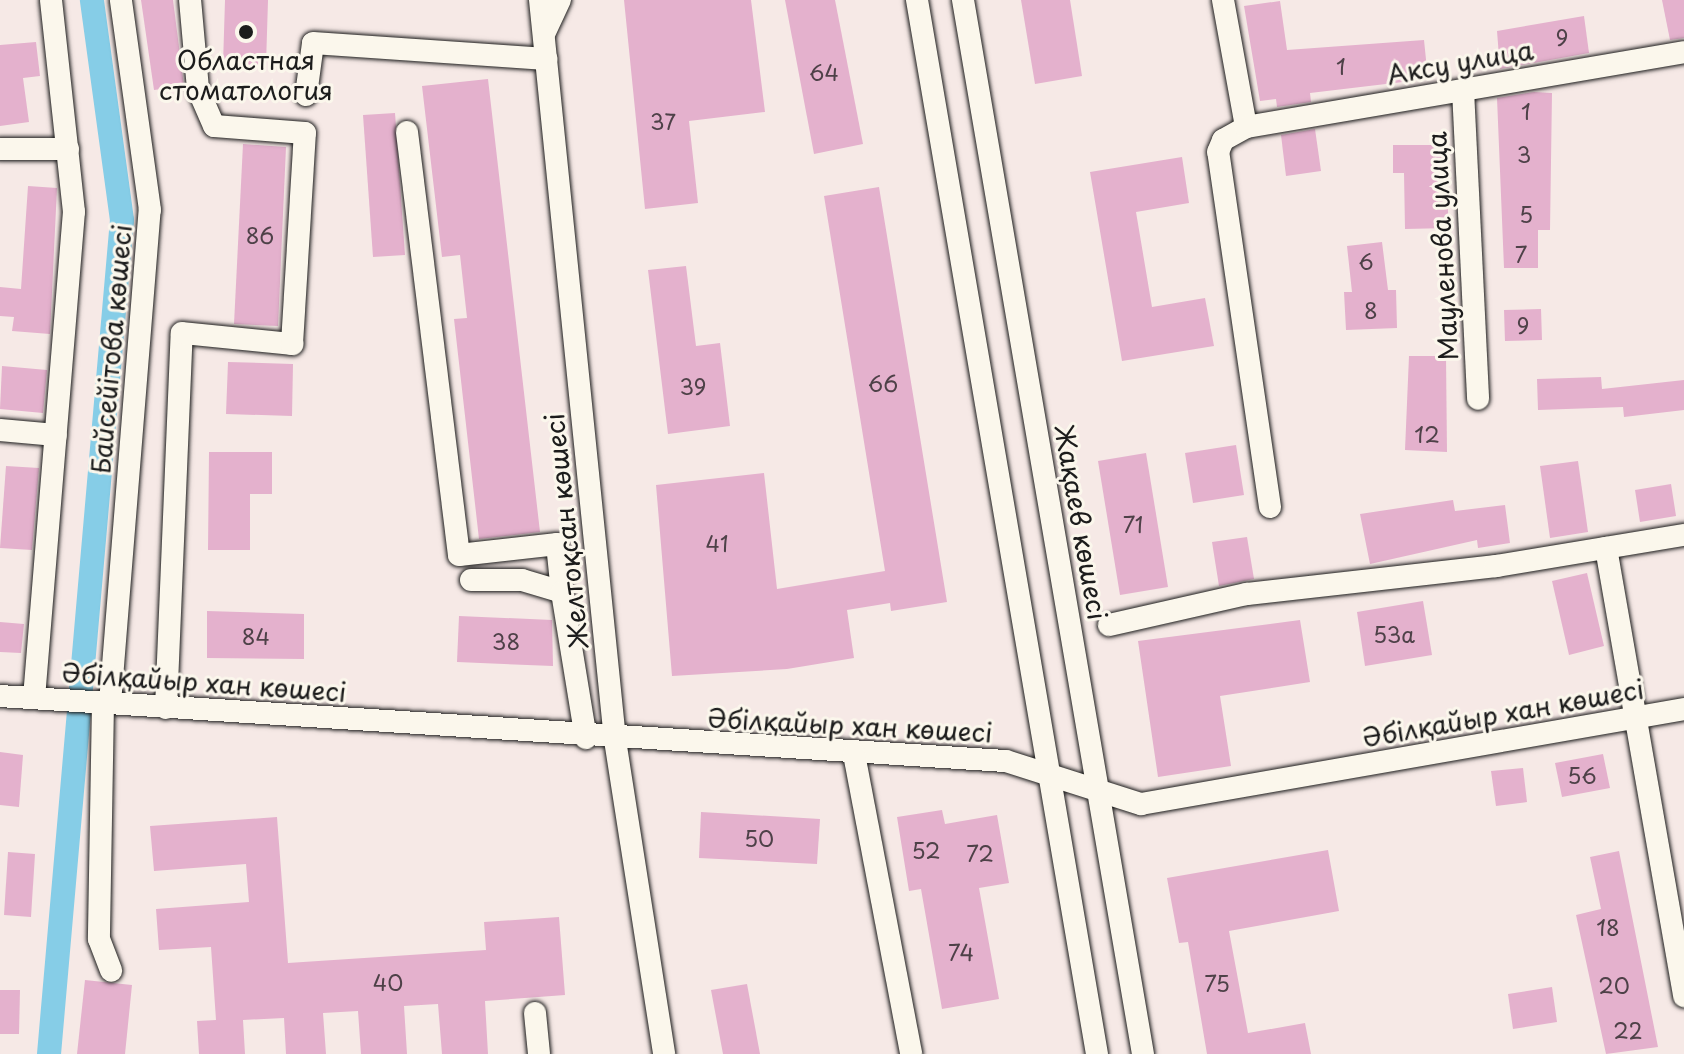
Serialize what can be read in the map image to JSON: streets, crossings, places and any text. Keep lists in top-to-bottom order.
{
  "streets": {
    "street": [
      "Аксу улица",
      "Мауленова улица",
      "Байсейітова көшесі",
      "Жақаев көшесі",
      "Желтоқсан көшесі",
      "Әбілқайыр хан көшесі"
    ]
  },
  "crossings": [
    ["Аксу улица", "Мауленова улица"],
    ["Байсейітова көшесі", "Әбілқайыр хан көшесі"],
    ["Жақаев көшесі", "Әбілқайыр хан көшесі"],
    ["Желтоқсан көшесі", "Әбілқайыр хан көшесі"]
  ],
  "places": ["Областная стоматология"],
  "house_numbers": [
    "9",
    "1",
    "64",
    "1",
    "37",
    "3",
    "5",
    "86",
    "7",
    "6",
    "8",
    "9",
    "66",
    "39",
    "12",
    "71",
    "41",
    "53а",
    "84",
    "38",
    "56",
    "50",
    "52",
    "72",
    "18",
    "74",
    "40",
    "75",
    "20",
    "22"
  ]
}
